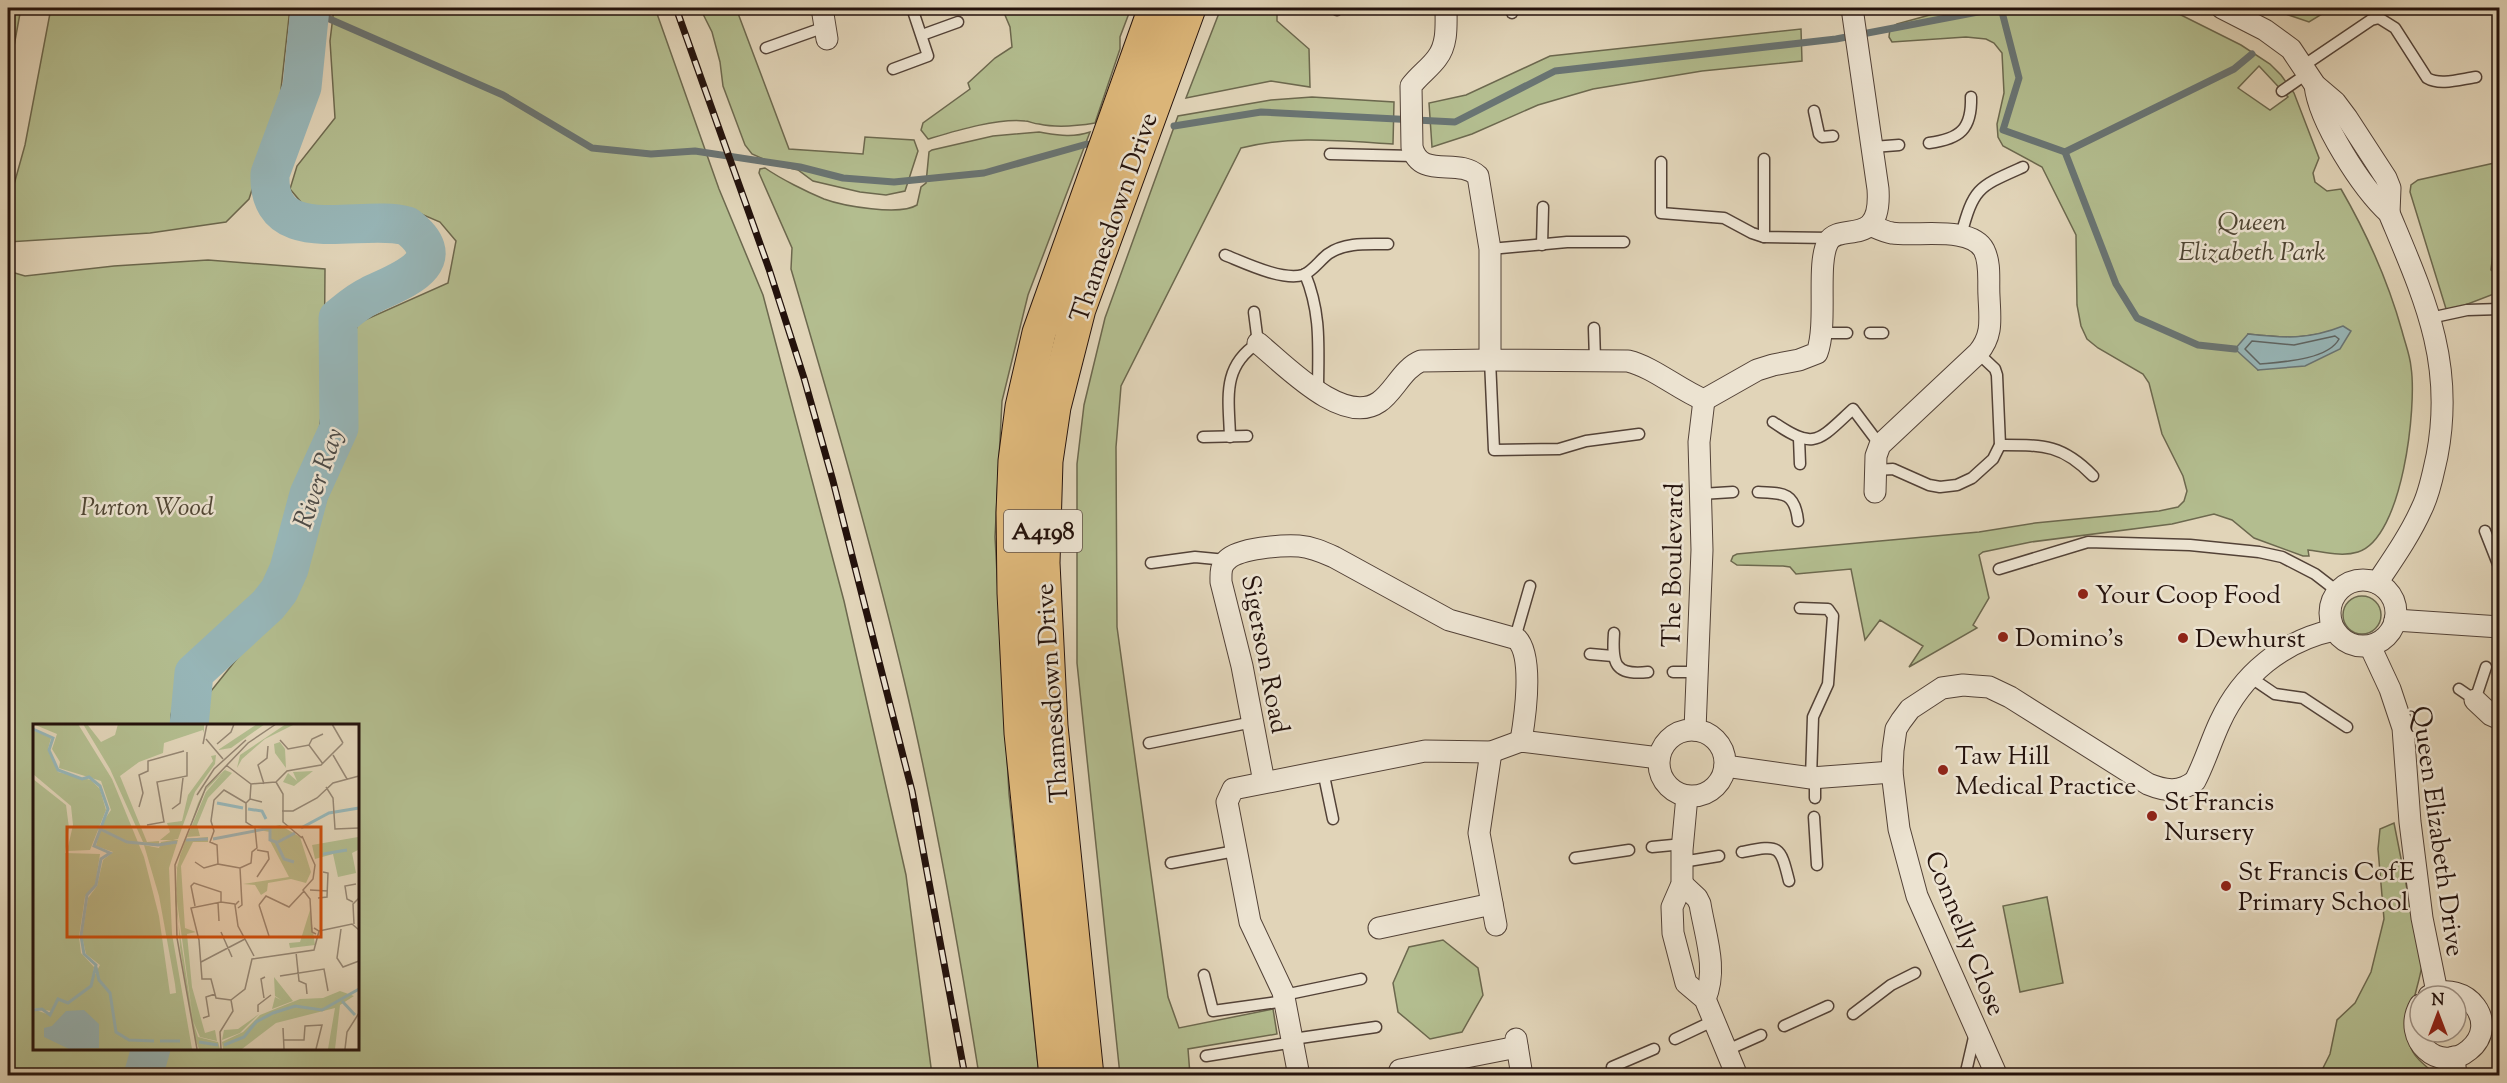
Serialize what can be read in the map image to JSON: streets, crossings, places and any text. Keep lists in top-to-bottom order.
{
  "streets": {
    "main road": ["Thamesdown Drive", "A4198"],
    "street": [
      "The Boulevard",
      "Sigerson Road",
      "Queen Elizabeth Drive",
      "Connelly Close"
    ]
  },
  "water": ["River Ray"],
  "parks": ["Queen Elizabeth Park", "Purton Wood"],
  "places": [
    "Your Coop Food",
    "Domino's",
    "Dewhurst",
    "Taw Hill Medical Practice",
    "St Francis Nursery",
    "St Francis CofE Primary School"
  ],
  "north": "top"
}
